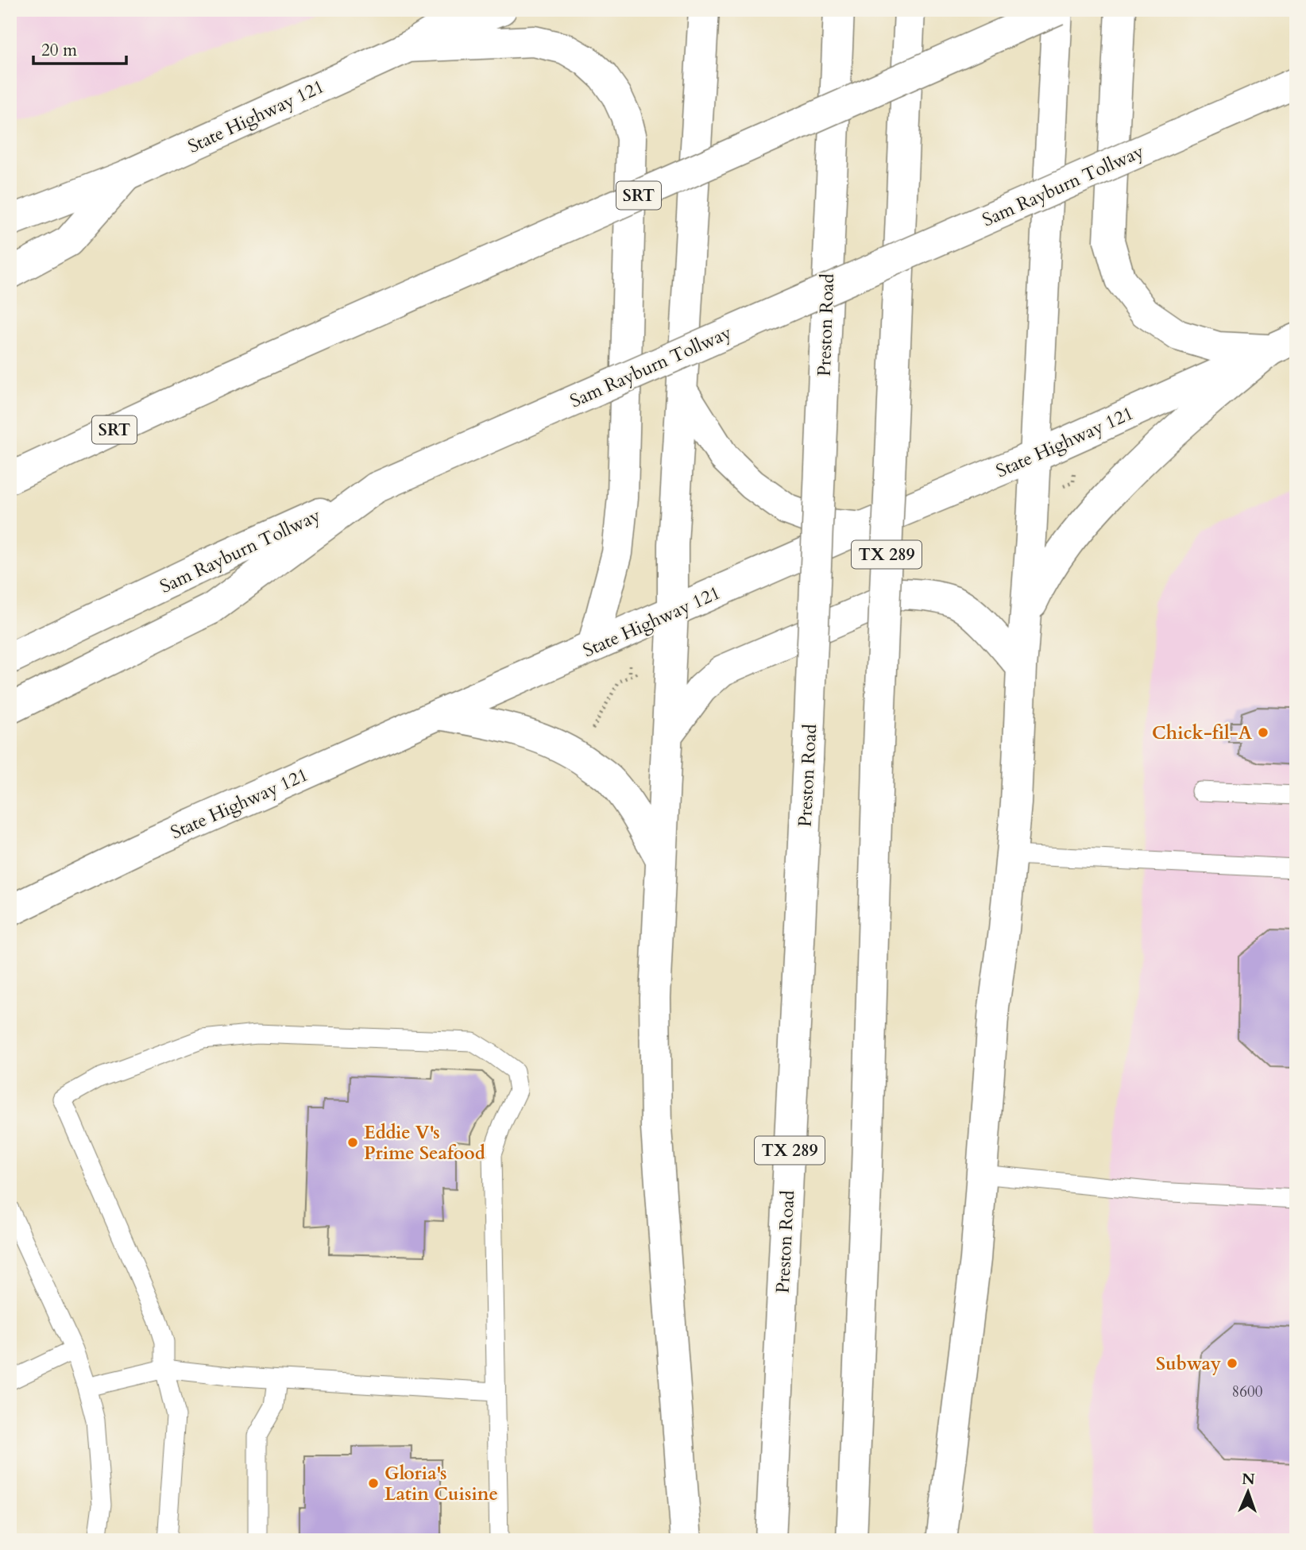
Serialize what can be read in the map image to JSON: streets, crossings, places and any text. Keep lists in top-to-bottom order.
{
  "streets": {
    "main road": [
      "State Highway 121",
      "Sam Rayburn Tollway",
      "SRT",
      "Preston Road",
      "TX 289"
    ]
  },
  "places": [
    "Chick-fil-A",
    "Eddie V's Prime Seafood",
    "Subway",
    "Gloria's Latin Cuisine"
  ],
  "house_numbers": ["8600"],
  "scale_bar": "20 m",
  "north": "top"
}
